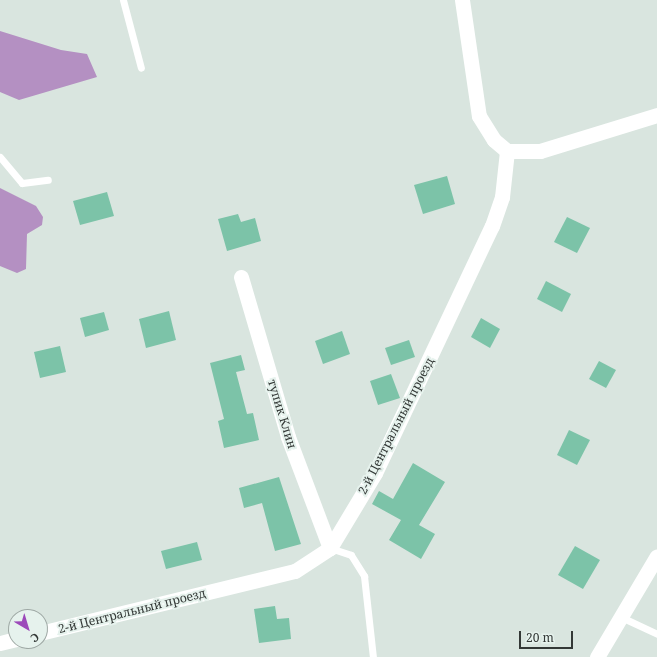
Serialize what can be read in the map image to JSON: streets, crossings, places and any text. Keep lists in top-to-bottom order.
{
  "streets": {
    "street": ["тупик Клин", "2-й Центральный проезд"]
  },
  "crossings": [
    ["тупик Клин", "2-й Центральный проезд"]
  ],
  "scale_bar": "20 m",
  "north": "bottom right"
}
